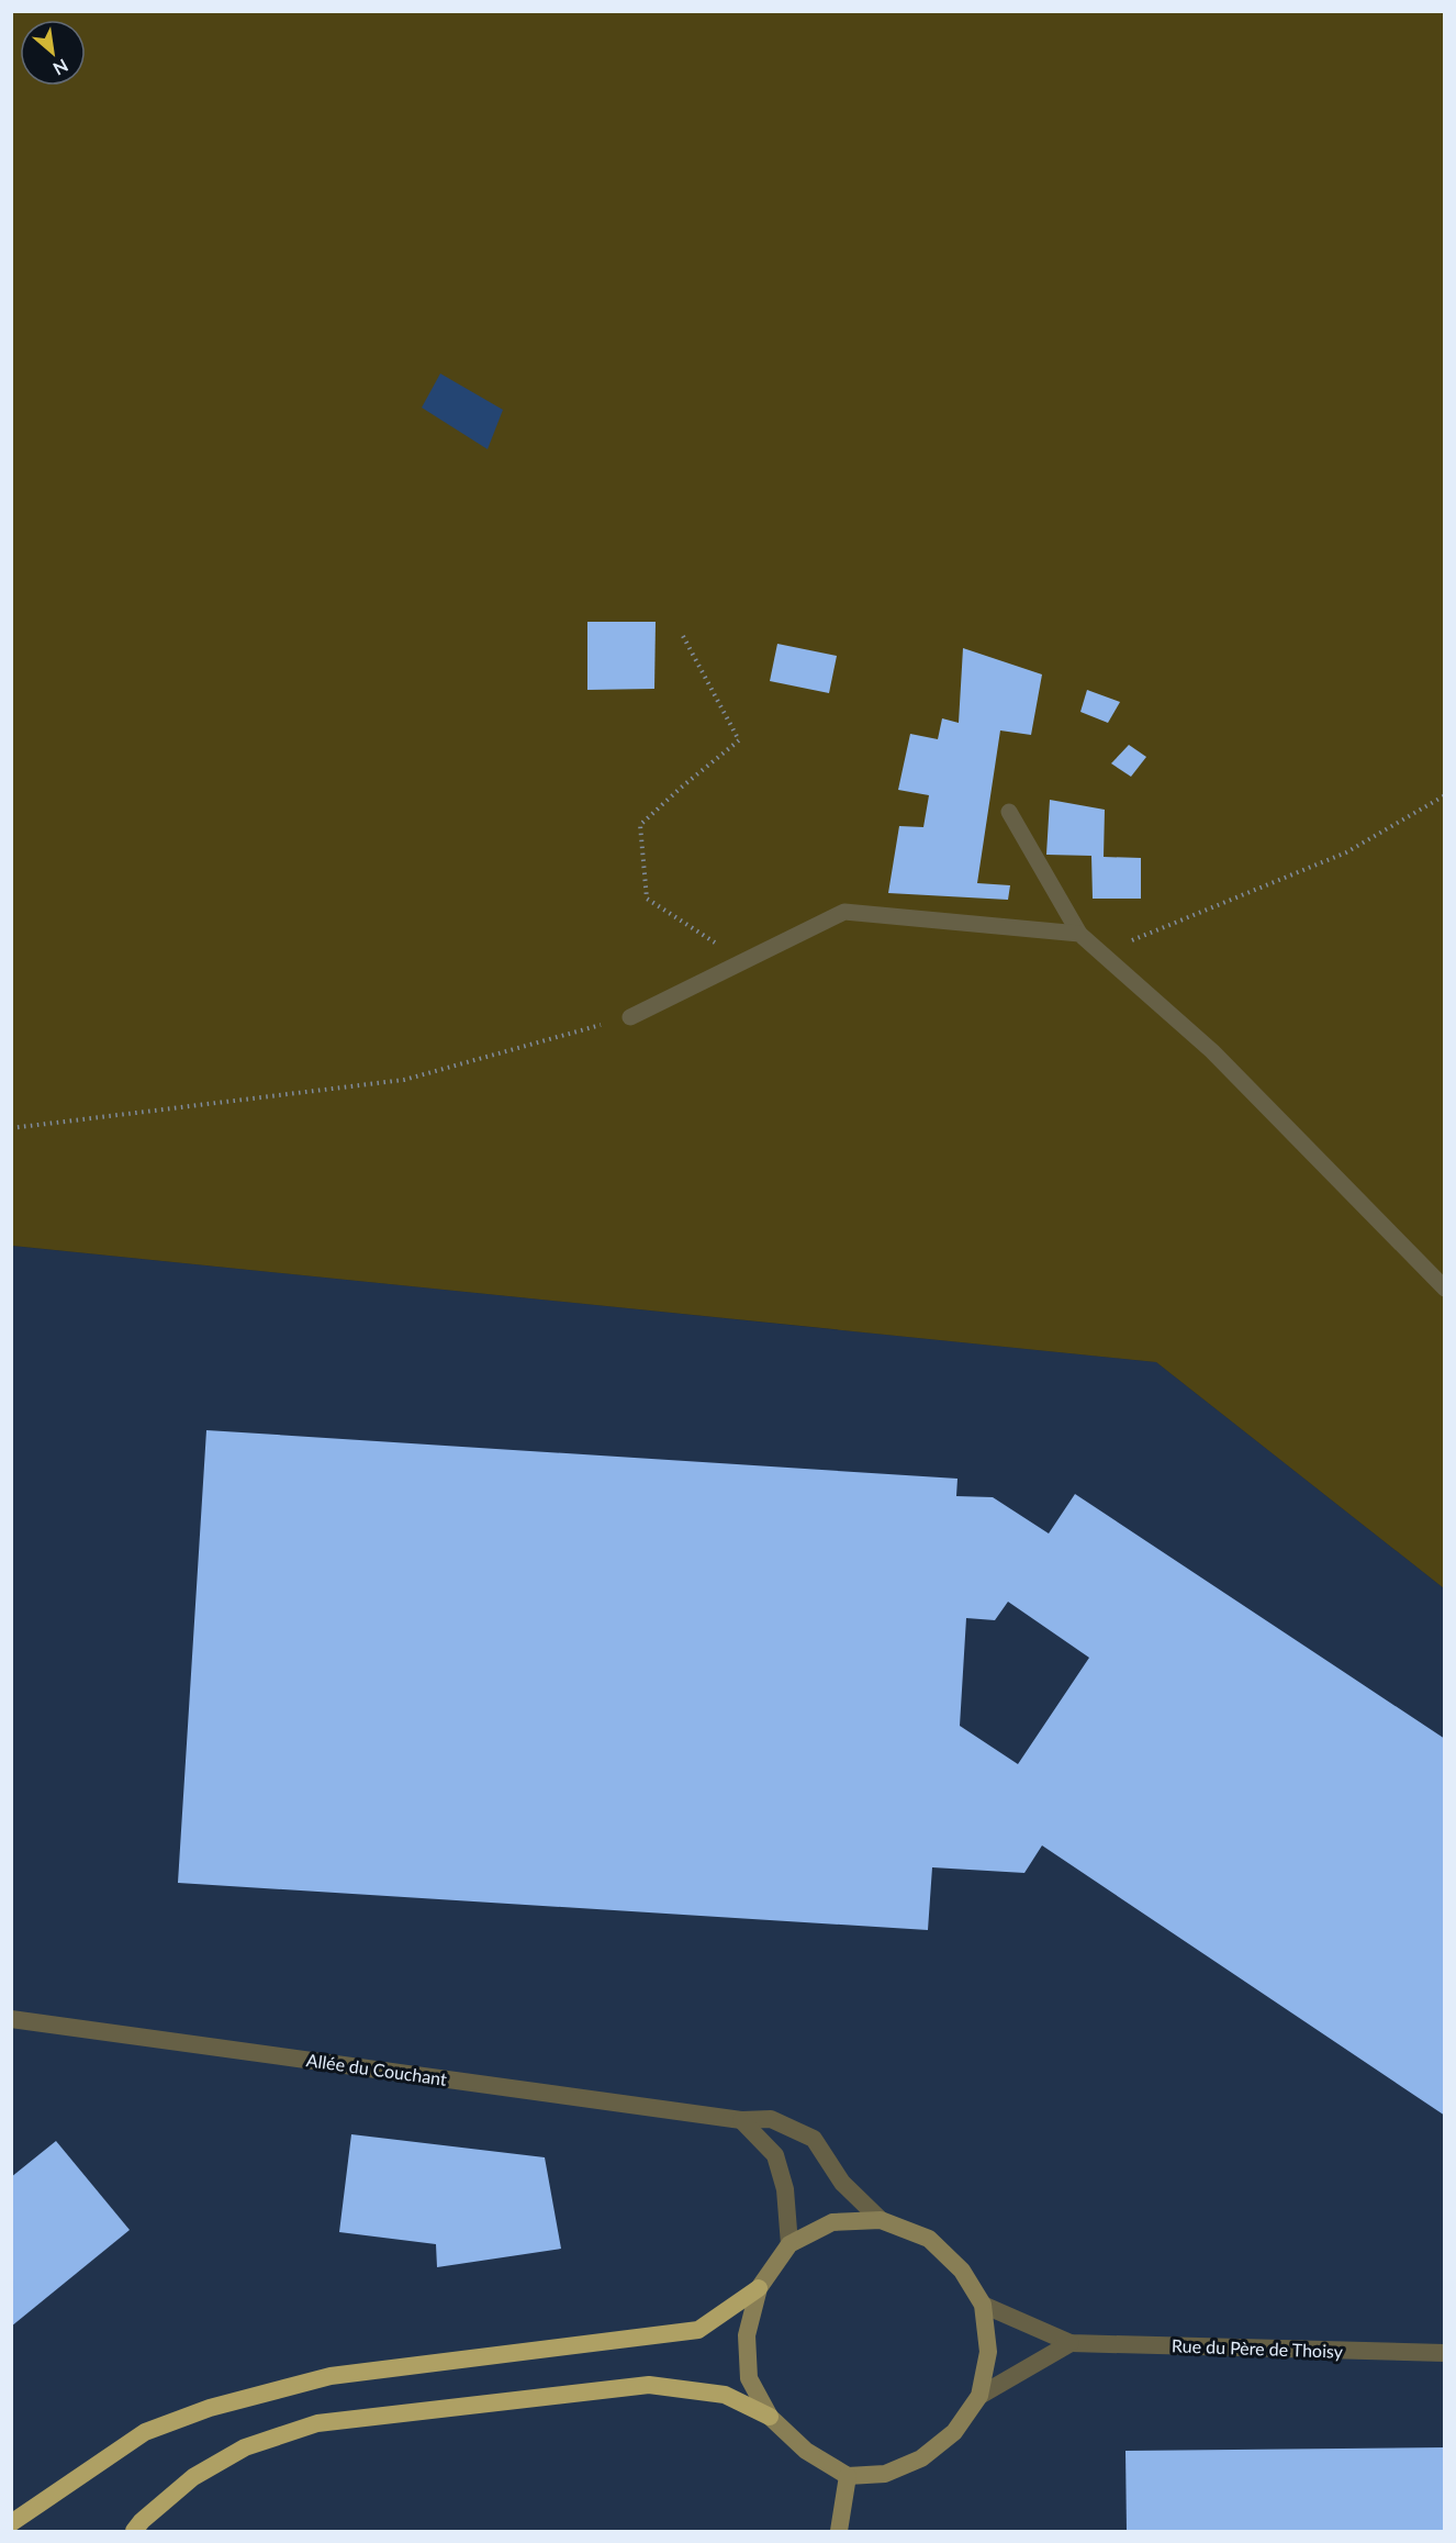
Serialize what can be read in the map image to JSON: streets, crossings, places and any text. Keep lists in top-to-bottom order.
{
  "streets": {
    "street": ["Allée du Couchant", "Rue du Père de Thoisy"]
  },
  "north": "bottom right"
}
